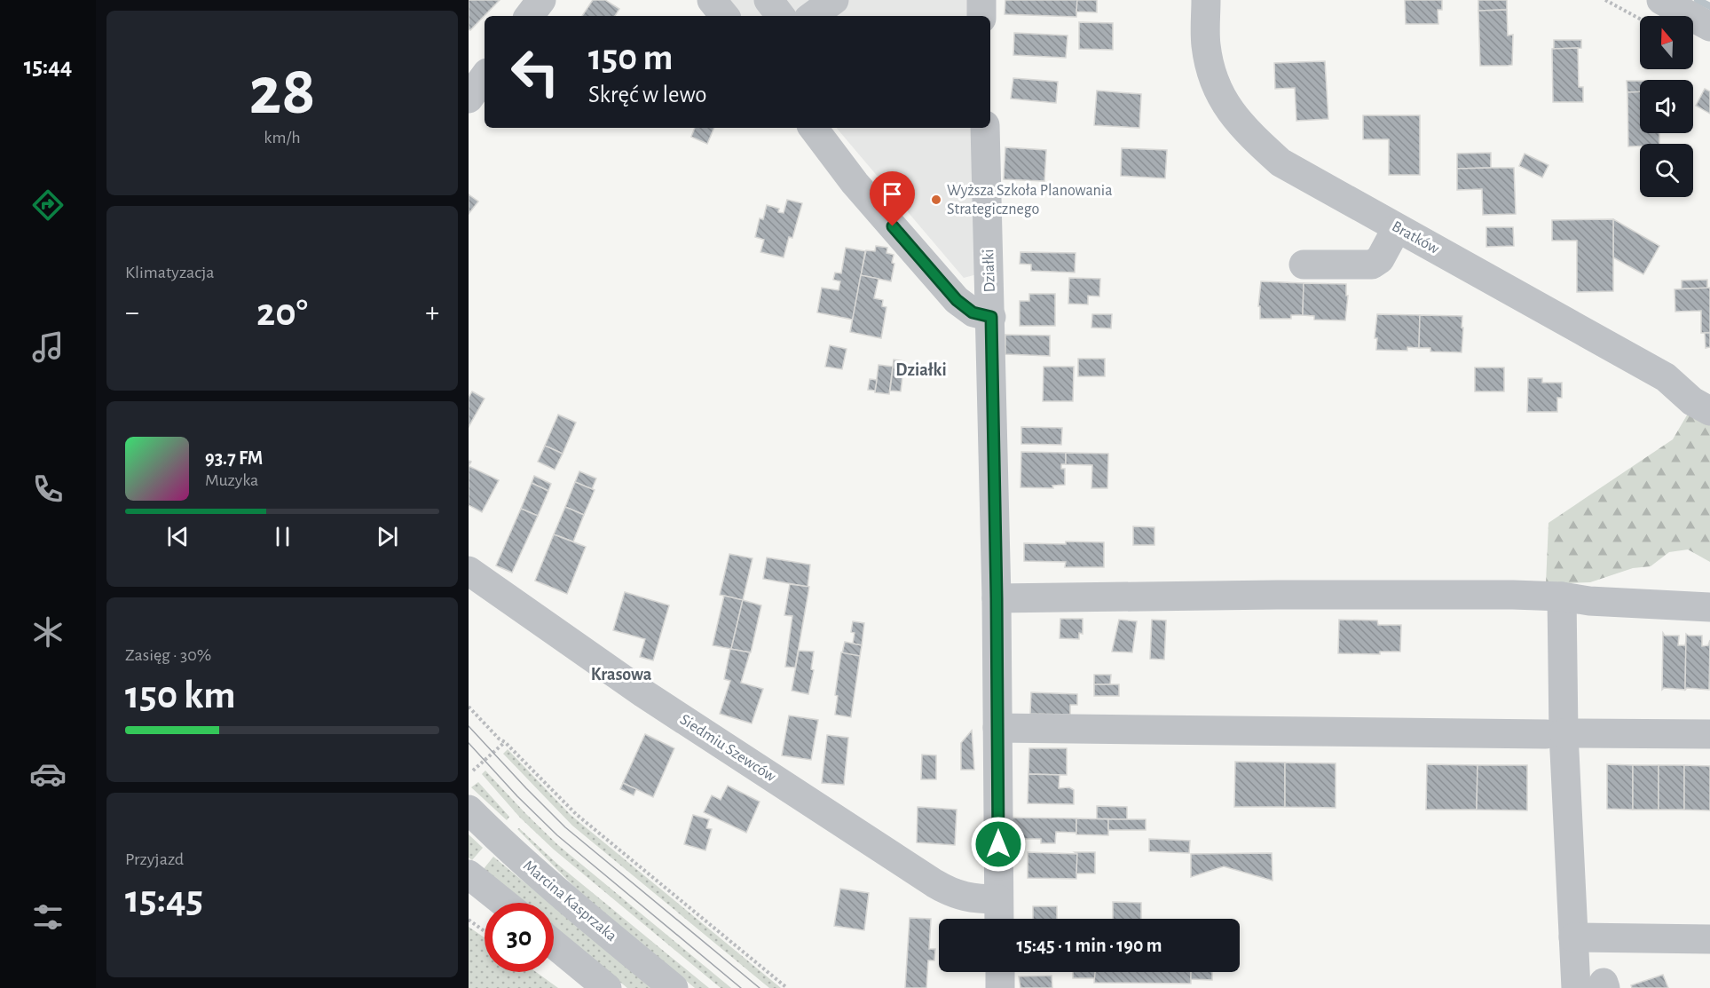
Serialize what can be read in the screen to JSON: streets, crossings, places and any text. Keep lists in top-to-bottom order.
{
  "streets": {
    "street": [
      "Bratków",
      "Działki",
      "Siedmiu Szewców",
      "Marcina Kasprzaka"
    ]
  },
  "crossings": [
    ["Działki", "Siedmiu Szewców"]
  ],
  "districts": ["Działki", "Krasowa"],
  "places": ["Wyższa Szkoła Planowania Strategicznego"],
  "north": "top",
  "page": {
    "tabs": "15:44",
    "tile": [
      ["28", "km/h"],
      "Klimatyzacja",
      ["Zasięg · 30%", "150 km"],
      ["Przyjazd", "15:45"]
    ],
    "turn": ["150 m", "Skręć w lewo"],
    "heat": ["−", "20°", "+"],
    "song": ["93.7 FM", "Muzyka"],
    "limit": "30",
    "trip": "15:45 · 1 min · 190 m"
  }
}
